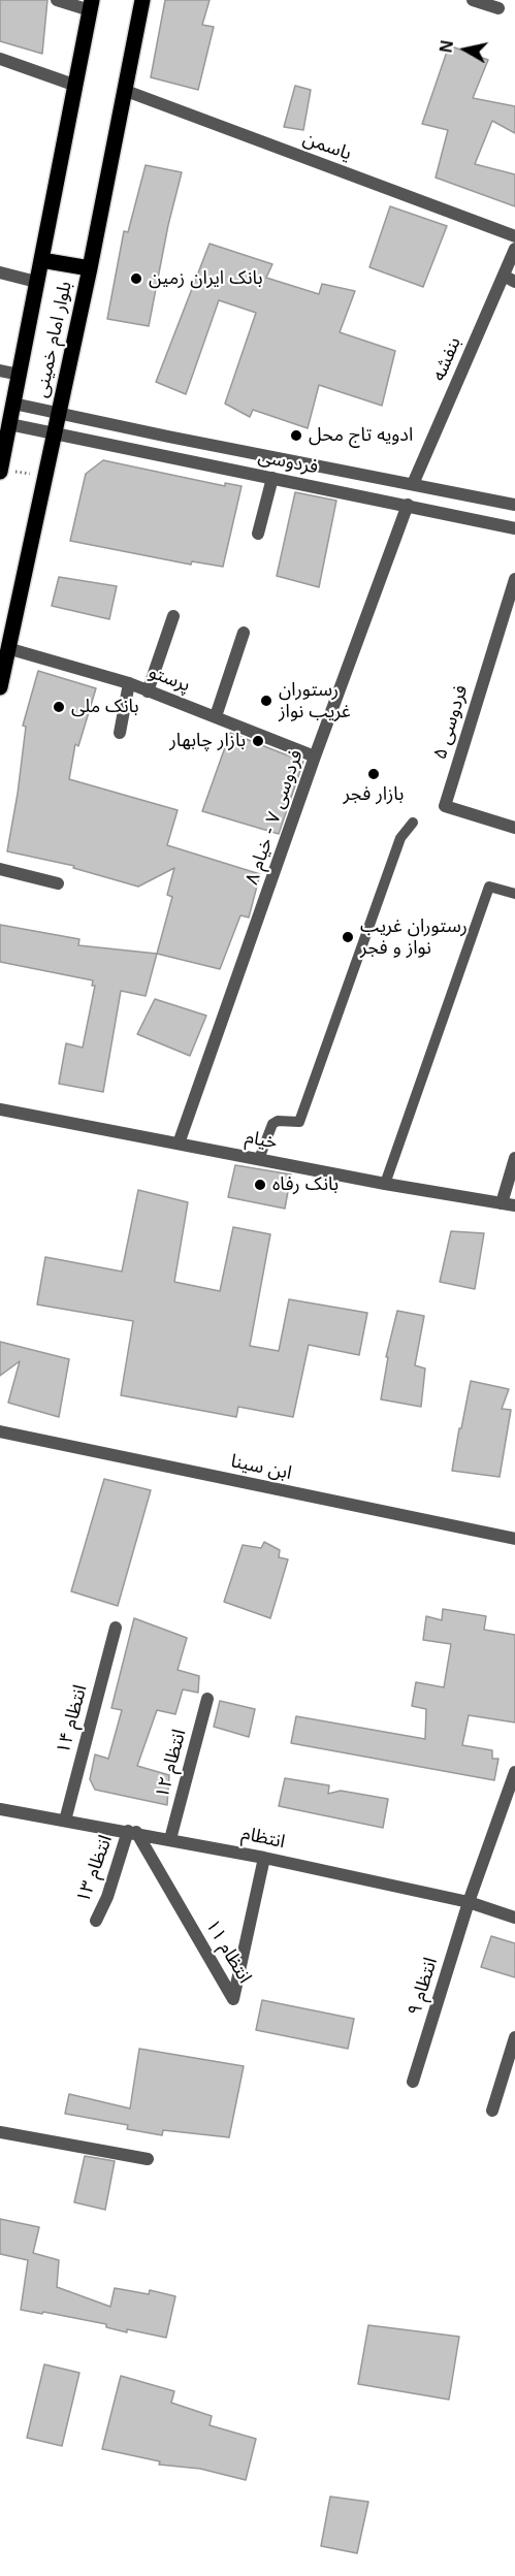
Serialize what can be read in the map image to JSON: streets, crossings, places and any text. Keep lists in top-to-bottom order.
{
  "streets": {
    "main road": ["بلوار امام خمینی"],
    "street": [
      "یاسمن",
      "بنفشه",
      "فردوسی",
      "پرستو",
      "فردوسی ۵",
      "فردوسی ۷ - خیام ۸",
      "خیام",
      "ابن سینا",
      "انتظام ۱۴",
      "انتظام ۱۲",
      "انتظام",
      "انتظام ۱۳",
      "انتظام ۱۱",
      "انتظام ۹"
    ]
  },
  "crossings": [
    ["یاسمن", "بلوار امام خمینی"],
    ["بلوار امام خمینی", "فردوسی"],
    ["بلوار امام خمینی", "پرستو"],
    ["بنفشه", "فردوسی"],
    ["فردوسی", "فردوسی ۷ - خیام ۸"],
    ["پرستو", "فردوسی ۷ - خیام ۸"],
    ["فردوسی ۷ - خیام ۸", "خیام"],
    ["انتظام ۱۴", "انتظام"],
    ["انتظام ۱۲", "انتظام"],
    ["انتظام", "انتظام ۱۳"],
    ["انتظام", "انتظام ۱۱"],
    ["انتظام", "انتظام ۹"],
    ["انتظام ۱۳", "انتظام ۱۱"]
  ],
  "places": [
    "بانک ایران زمین",
    "ادویه تاج محل",
    "رستوران غریب نواز",
    "بانک ملی",
    "بازار چابهار",
    "بازار فجر",
    "رستوران غریب نواز و فجر",
    "بانک رفاه"
  ],
  "north": "left"
}
